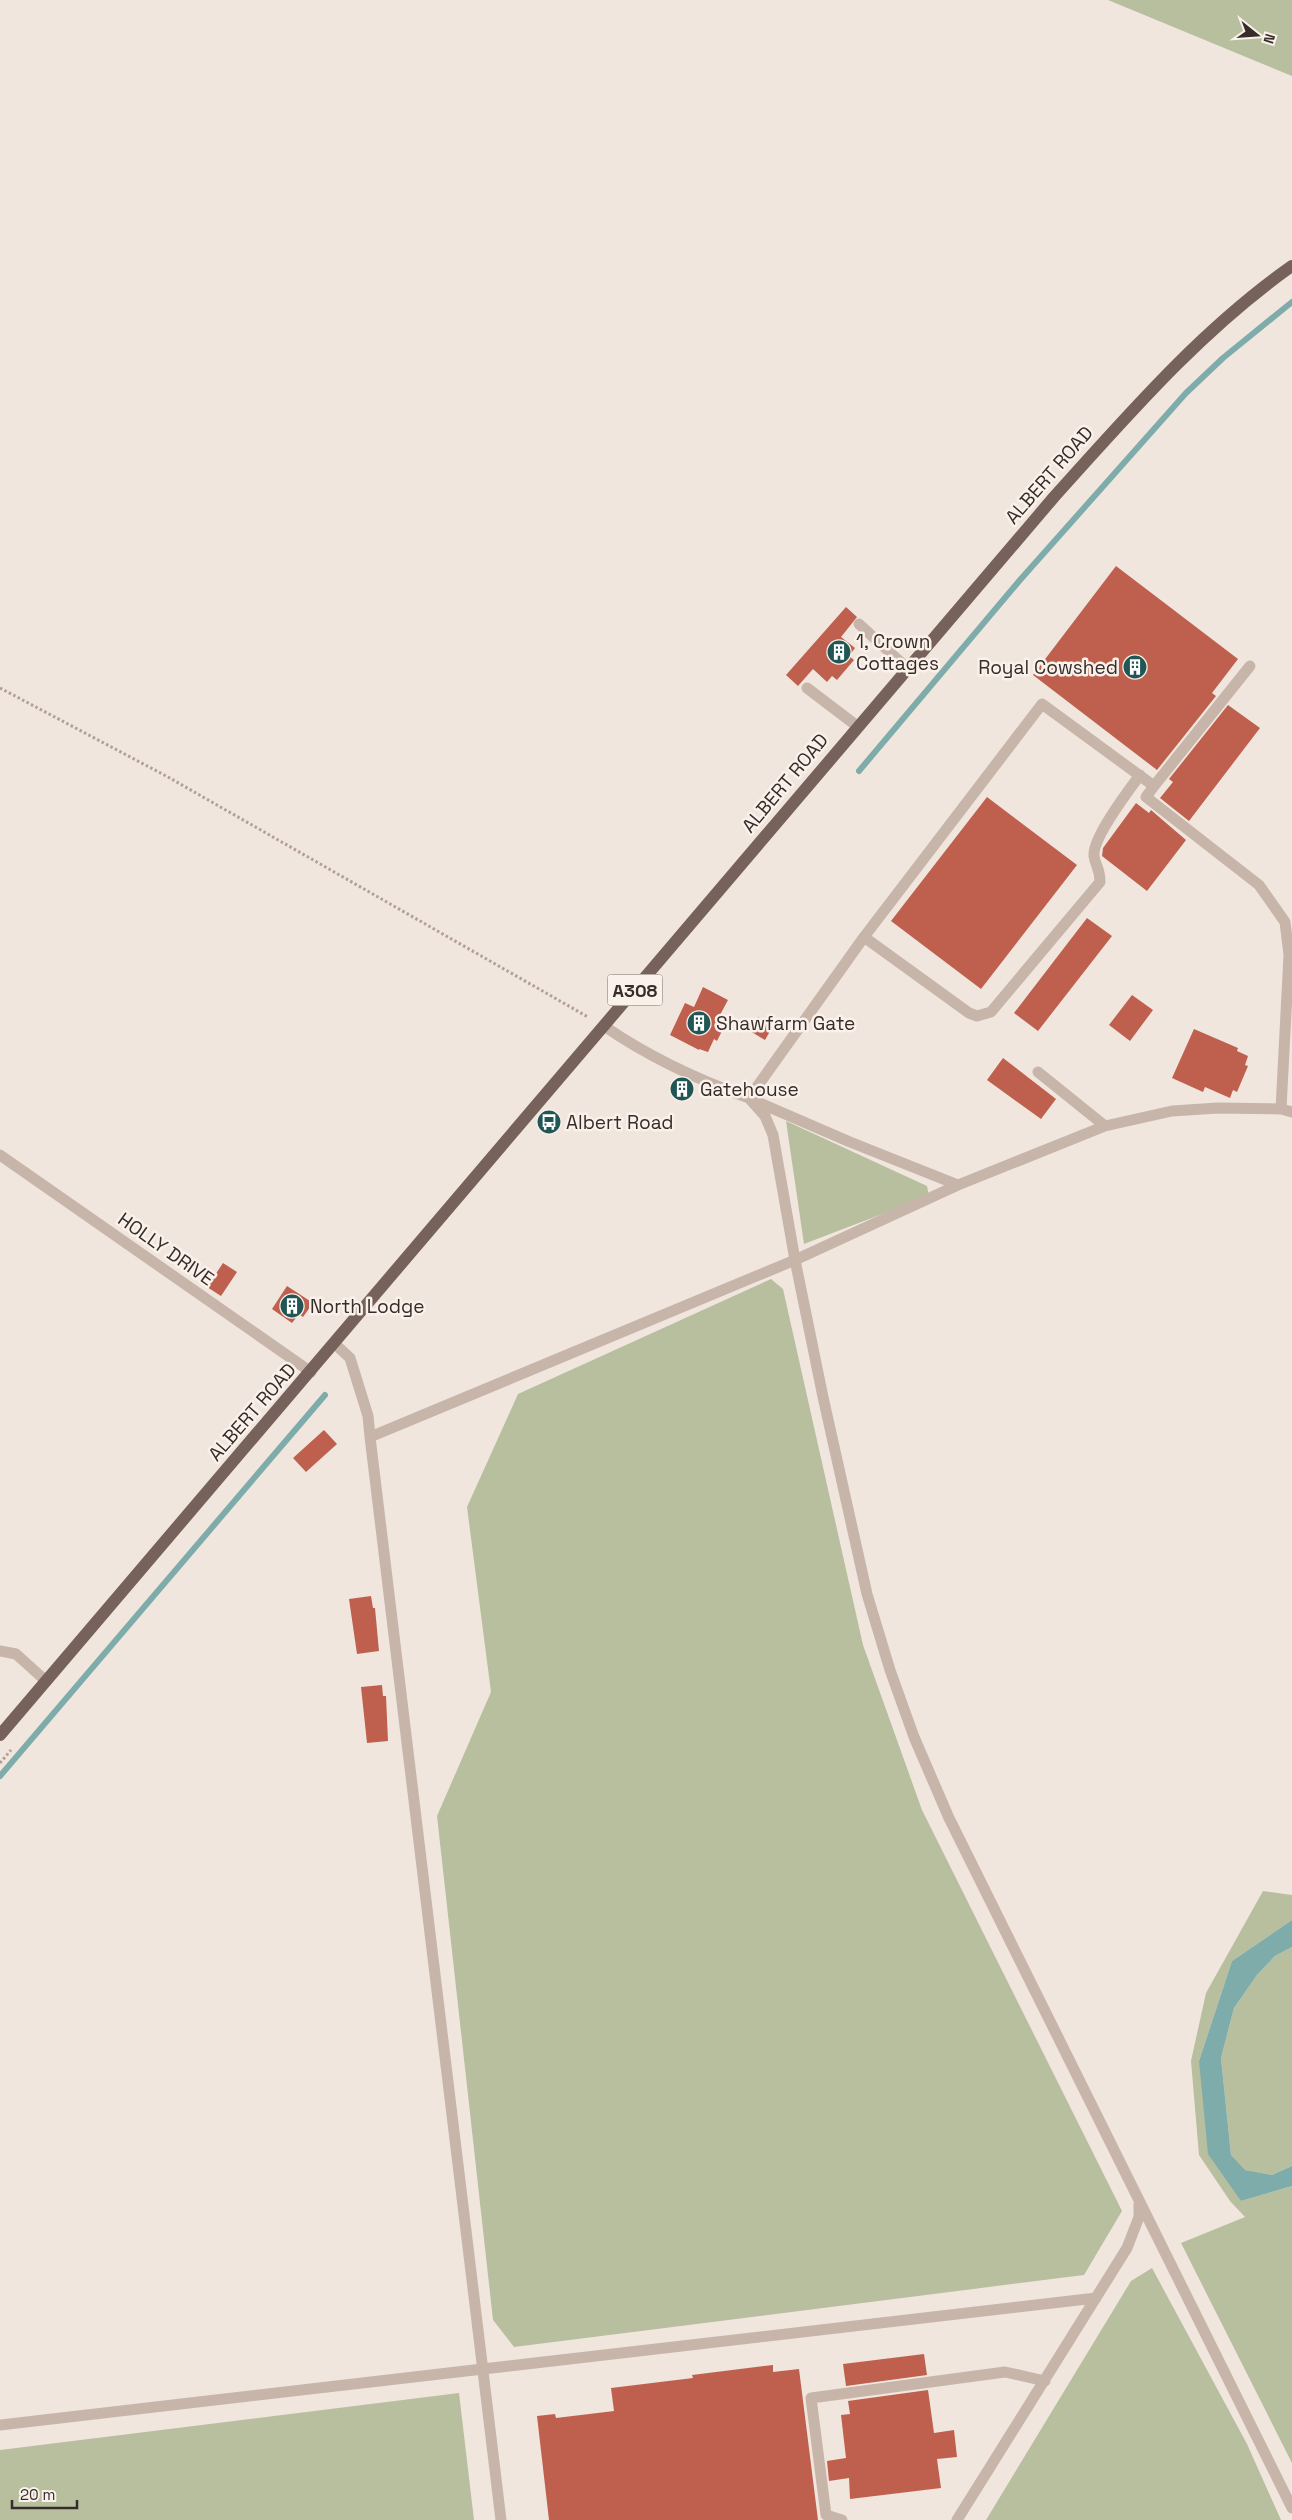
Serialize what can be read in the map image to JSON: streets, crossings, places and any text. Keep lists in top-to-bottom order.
{
  "streets": {
    "main road": ["ALBERT ROAD", "A308"],
    "lane": ["HOLLY DRIVE"]
  },
  "crossings": [
    ["ALBERT ROAD", "HOLLY DRIVE"]
  ],
  "places": {
    "building": [
      "1, Crown Cottages",
      "Royal Cowshed",
      "Shawfarm Gate",
      "Gatehouse",
      "North Lodge"
    ],
    "bus stop": ["Albert Road"]
  },
  "scale_bar": "20 m",
  "north": "right"
}
